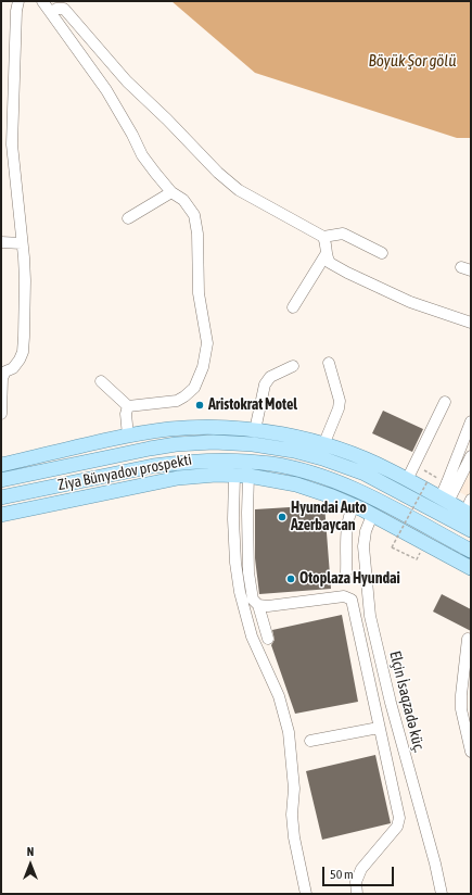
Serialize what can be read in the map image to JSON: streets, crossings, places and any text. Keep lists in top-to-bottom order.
{
  "streets": {
    "main road": ["Ziya Bünyadov prospekti"],
    "street": ["Elçin İsaqzadə küç."]
  },
  "crossings": [
    ["Ziya Bünyadov prospekti", "Elçin İsaqzadə küç."]
  ],
  "water": ["Böyük Şor gölü"],
  "places": ["Aristokrat Motel", "Hyundai Auto Azerbaycan", "Otoplaza Hyundai"],
  "scale_bar": "50 m",
  "north": "top"
}
